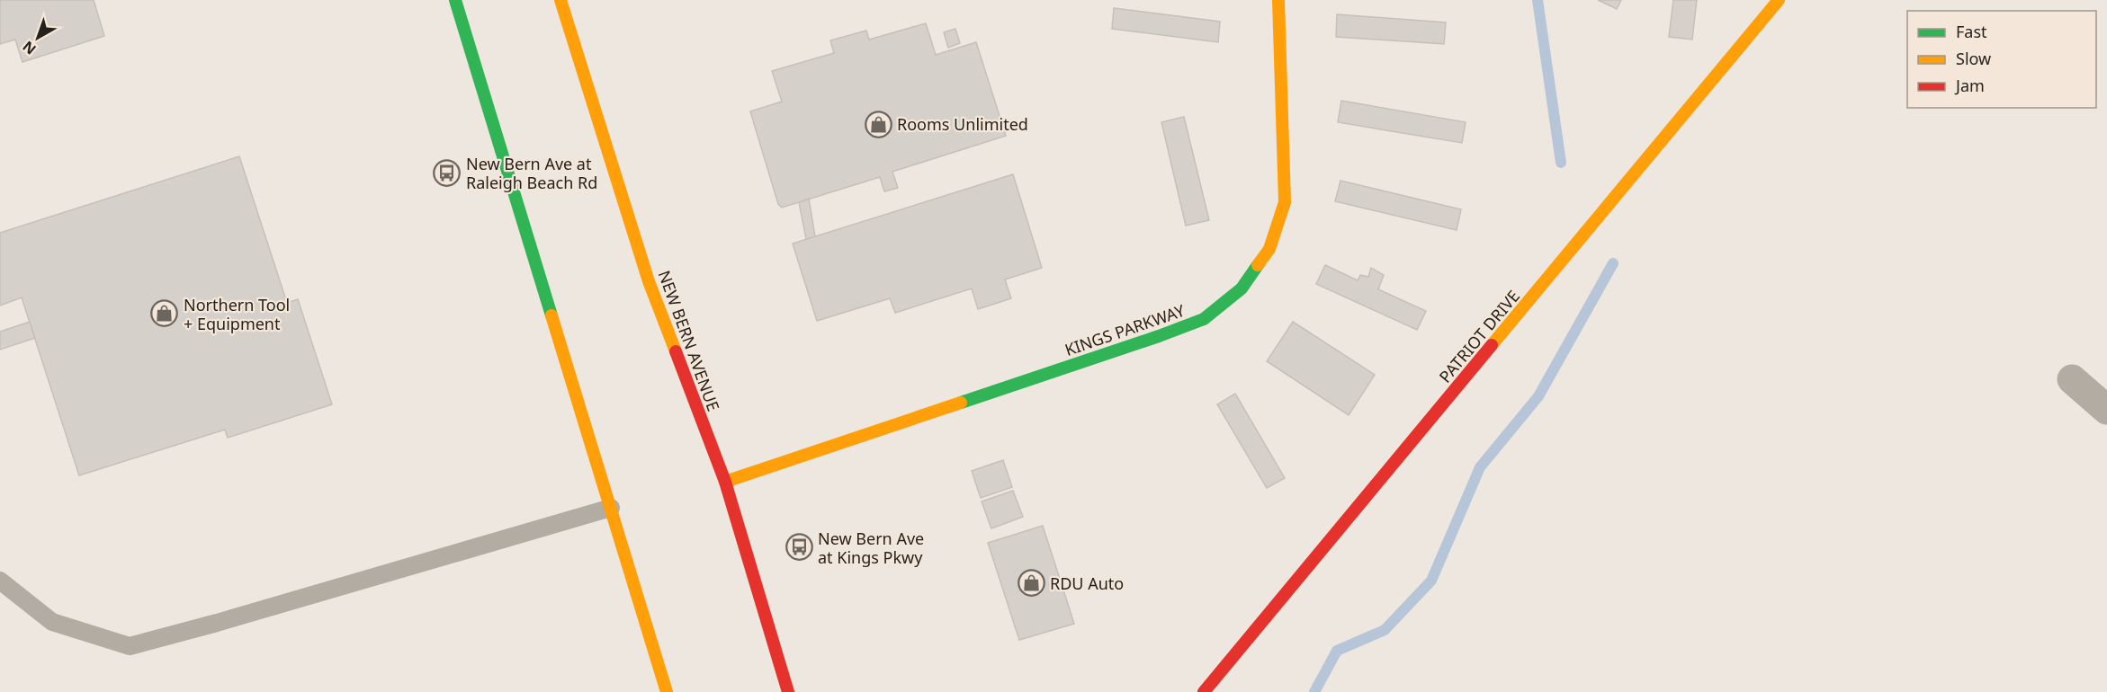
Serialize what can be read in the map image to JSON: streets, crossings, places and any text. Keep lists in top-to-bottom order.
{
  "streets": {
    "street": ["KINGS PARKWAY", "PATRIOT DRIVE", "NEW BERN AVENUE"]
  },
  "crossings": [
    ["KINGS PARKWAY", "NEW BERN AVENUE"]
  ],
  "places": {
    "shop": ["Rooms Unlimited", "Northern Tool + Equipment", "RDU Auto"],
    "bus stop": ["New Bern Ave at Raleigh Beach Rd", "New Bern Ave at Kings Pkwy"]
  },
  "legend": ["Fast", "Slow", "Jam"],
  "north": "bottom left"
}
